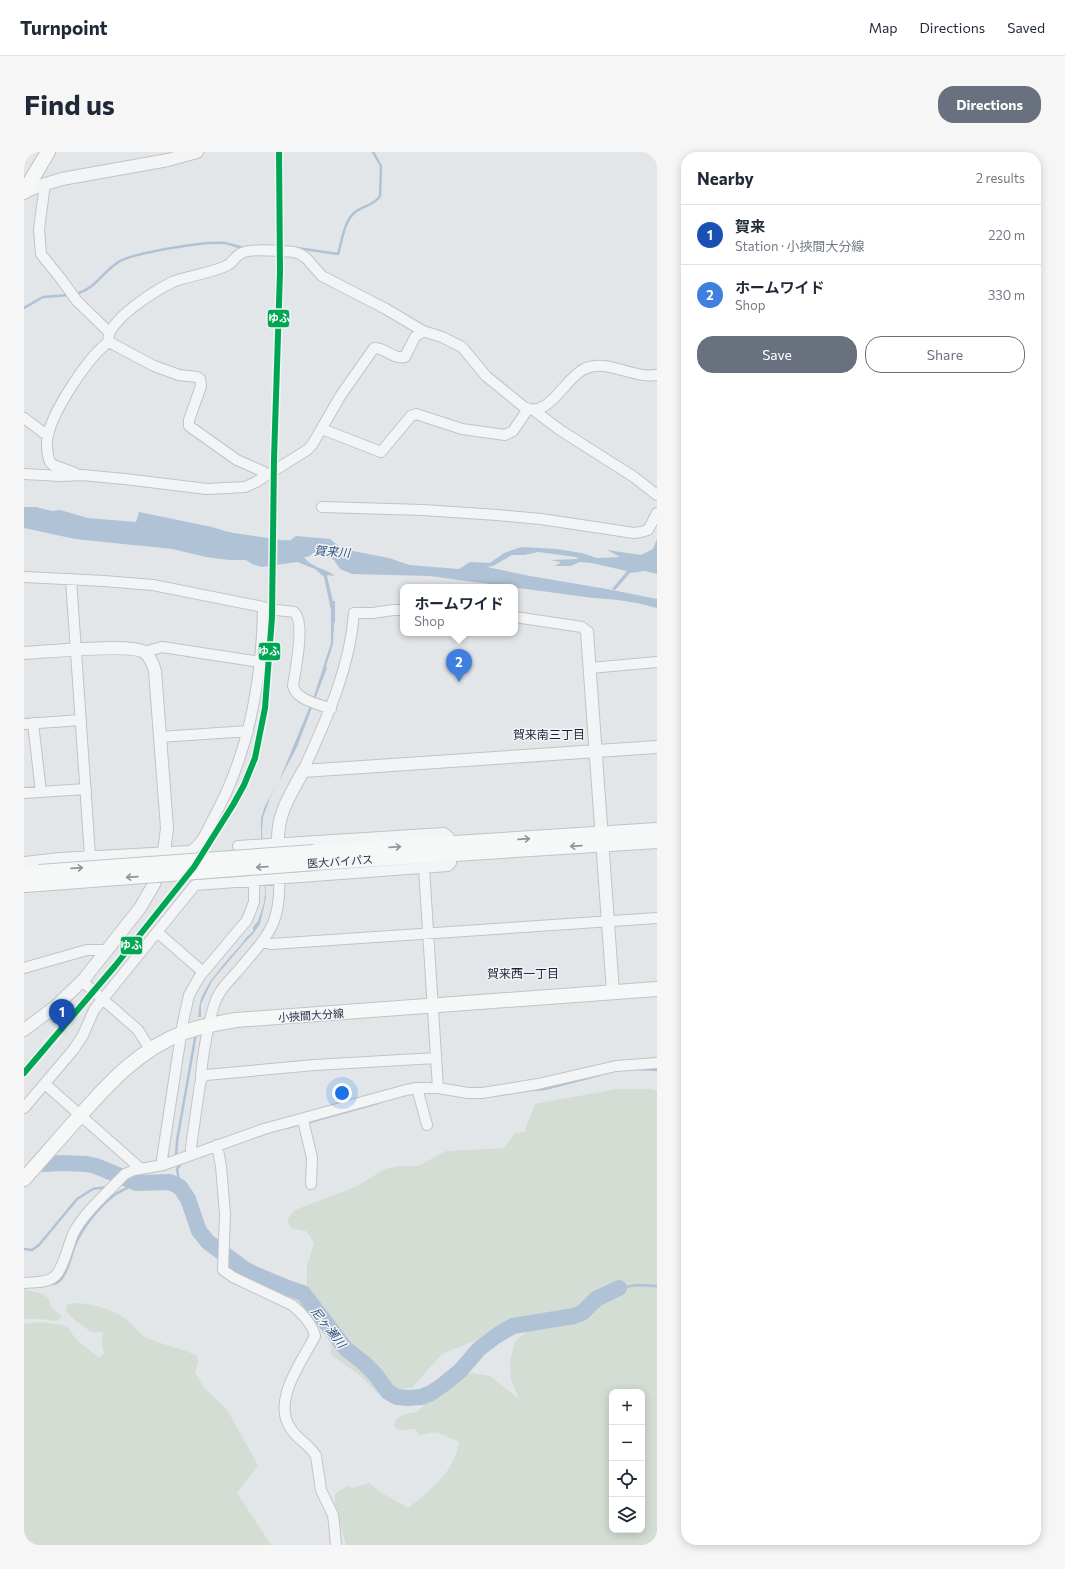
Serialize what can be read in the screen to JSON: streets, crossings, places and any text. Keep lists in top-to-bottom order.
{
  "streets": {
    "main road": ["医大バイパス", "小挾間大分線"]
  },
  "districts": ["賀来南三丁目", "賀来西一丁目"],
  "water": ["賀来川", "尼ヶ瀬川"],
  "lines": ["transit line ゆふ"],
  "page": {
    "header": "Turnpoint",
    "nav": ["Map", "Directions", "Saved"],
    "buttons": [
      "Directions",
      ["Save", "Share"]
    ],
    "title": "Find us",
    "heading": ["Nearby", "2 results"],
    "list": [
      {
        "mark": "1",
        "name": "賀来",
        "note": "Station · 小挾間大分線",
        "value": "220 m"
      },
      {
        "mark": "2",
        "name": "ホームワイド",
        "note": "Shop",
        "value": "330 m"
      }
    ],
    "popup": ["ホームワイド", "Shop"],
    "pins": ["2", "1"],
    "map_buttons": ["+", "−"]
  }
}
